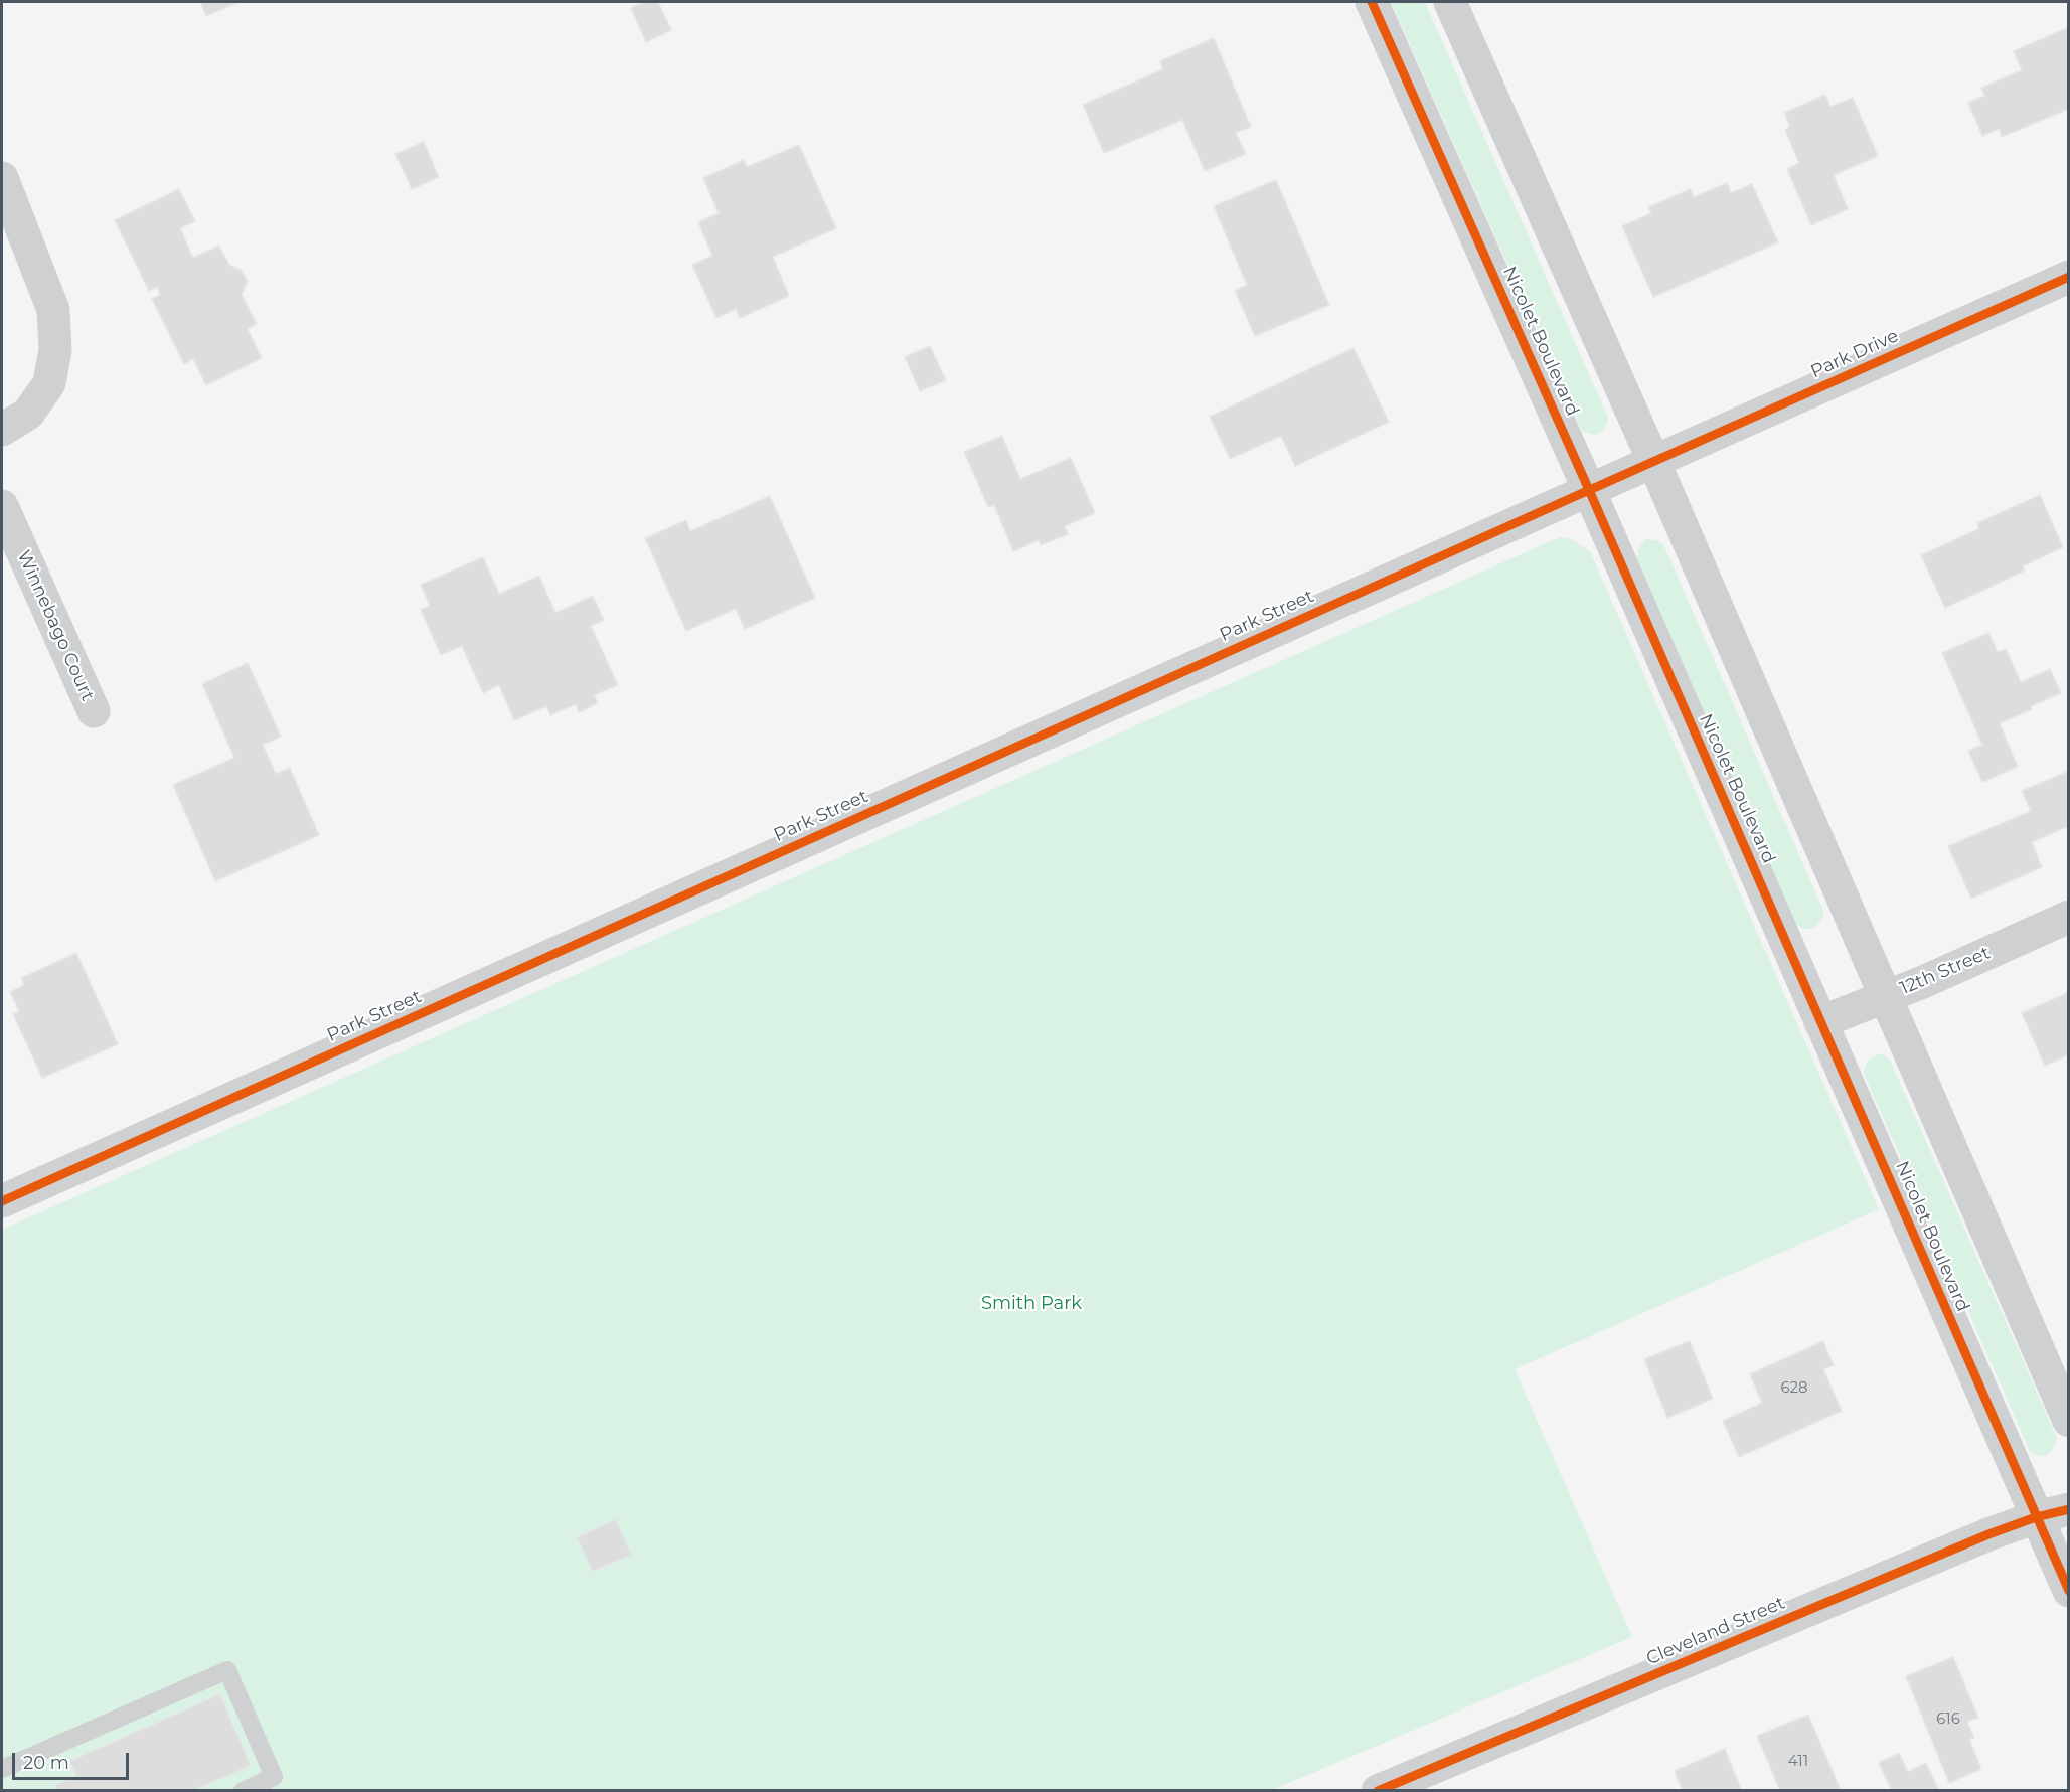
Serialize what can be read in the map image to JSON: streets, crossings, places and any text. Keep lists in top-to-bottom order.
{
  "streets": {
    "street": [
      "Nicolet Boulevard",
      "Park Drive",
      "Park Street",
      "Winnebago Court",
      "12th Street",
      "Cleveland Street"
    ]
  },
  "crossings": [
    ["Nicolet Boulevard", "Park Street"],
    ["Nicolet Boulevard", "12th Street"],
    ["Nicolet Boulevard", "Cleveland Street"],
    ["Park Drive", "Park Street"]
  ],
  "parks": ["Smith Park"],
  "house_numbers": ["628", "616", "411"],
  "scale_bar": "20 m"
}
